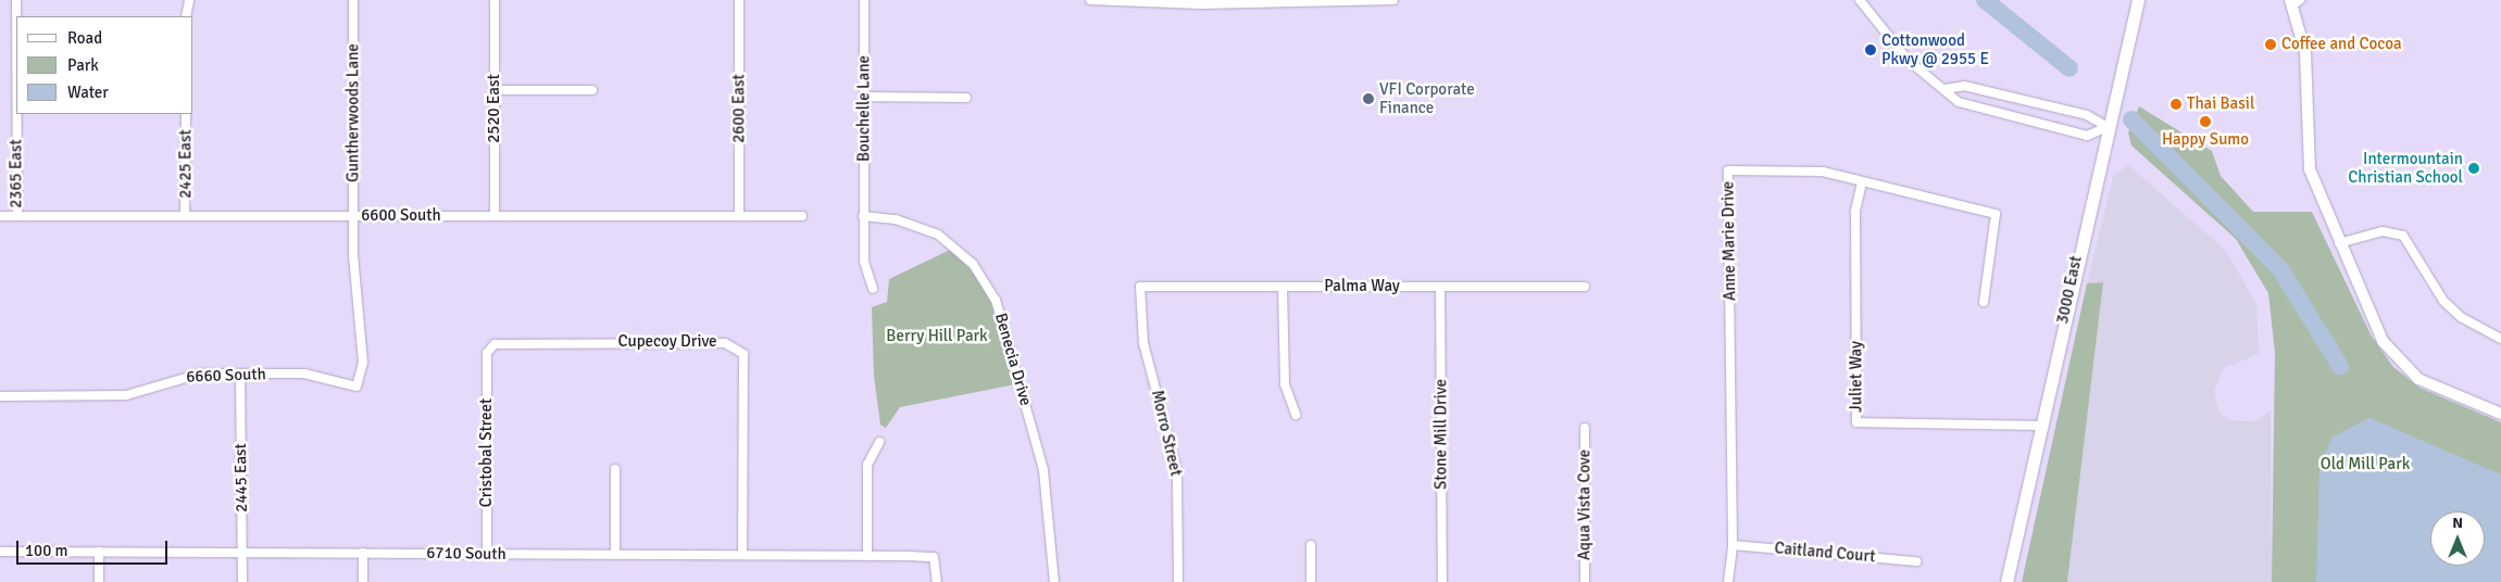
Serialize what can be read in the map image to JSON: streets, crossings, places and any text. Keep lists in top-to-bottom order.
{
  "streets": {
    "main road": ["3000 East"],
    "street": [
      "2520 East",
      "2600 East",
      "Bouchelle Lane",
      "Guntherwoods Lane",
      "2425 East",
      "2365 East",
      "6600 South",
      "Anne Marie Drive",
      "Palma Way",
      "Cupecoy Drive",
      "Benecia Drive",
      "6660 South",
      "Juliet Way",
      "Morro Street",
      "Stone Mill Drive",
      "Cristobal Street",
      "2445 East",
      "Aqua Vista Cove",
      "Caitland Court",
      "6710 South"
    ]
  },
  "crossings": [
    ["2520 East", "6600 South"],
    ["2600 East", "6600 South"],
    ["Bouchelle Lane", "Benecia Drive"],
    ["Guntherwoods Lane", "6600 South"],
    ["Guntherwoods Lane", "6660 South"],
    ["2425 East", "6600 South"],
    ["2365 East", "6600 South"],
    ["Anne Marie Drive", "Juliet Way"],
    ["Anne Marie Drive", "Caitland Court"],
    ["Palma Way", "Morro Street"],
    ["Palma Way", "Stone Mill Drive"],
    ["3000 East", "Juliet Way"],
    ["Cupecoy Drive", "Cristobal Street"],
    ["Cupecoy Drive", "6710 South"],
    ["6660 South", "2445 East"],
    ["Cristobal Street", "6710 South"],
    ["2445 East", "6710 South"]
  ],
  "parks": ["Berry Hill Park", "Old Mill Park"],
  "places": [
    "Coffee and Cocoa",
    "Cottonwood Pkwy @ 2955 E",
    "VFI Corporate Finance",
    "Thai Basil",
    "Happy Sumo",
    "Intermountain Christian School"
  ],
  "legend": ["Road", "Park", "Water"],
  "scale_bar": "100 m",
  "north": "top"
}
